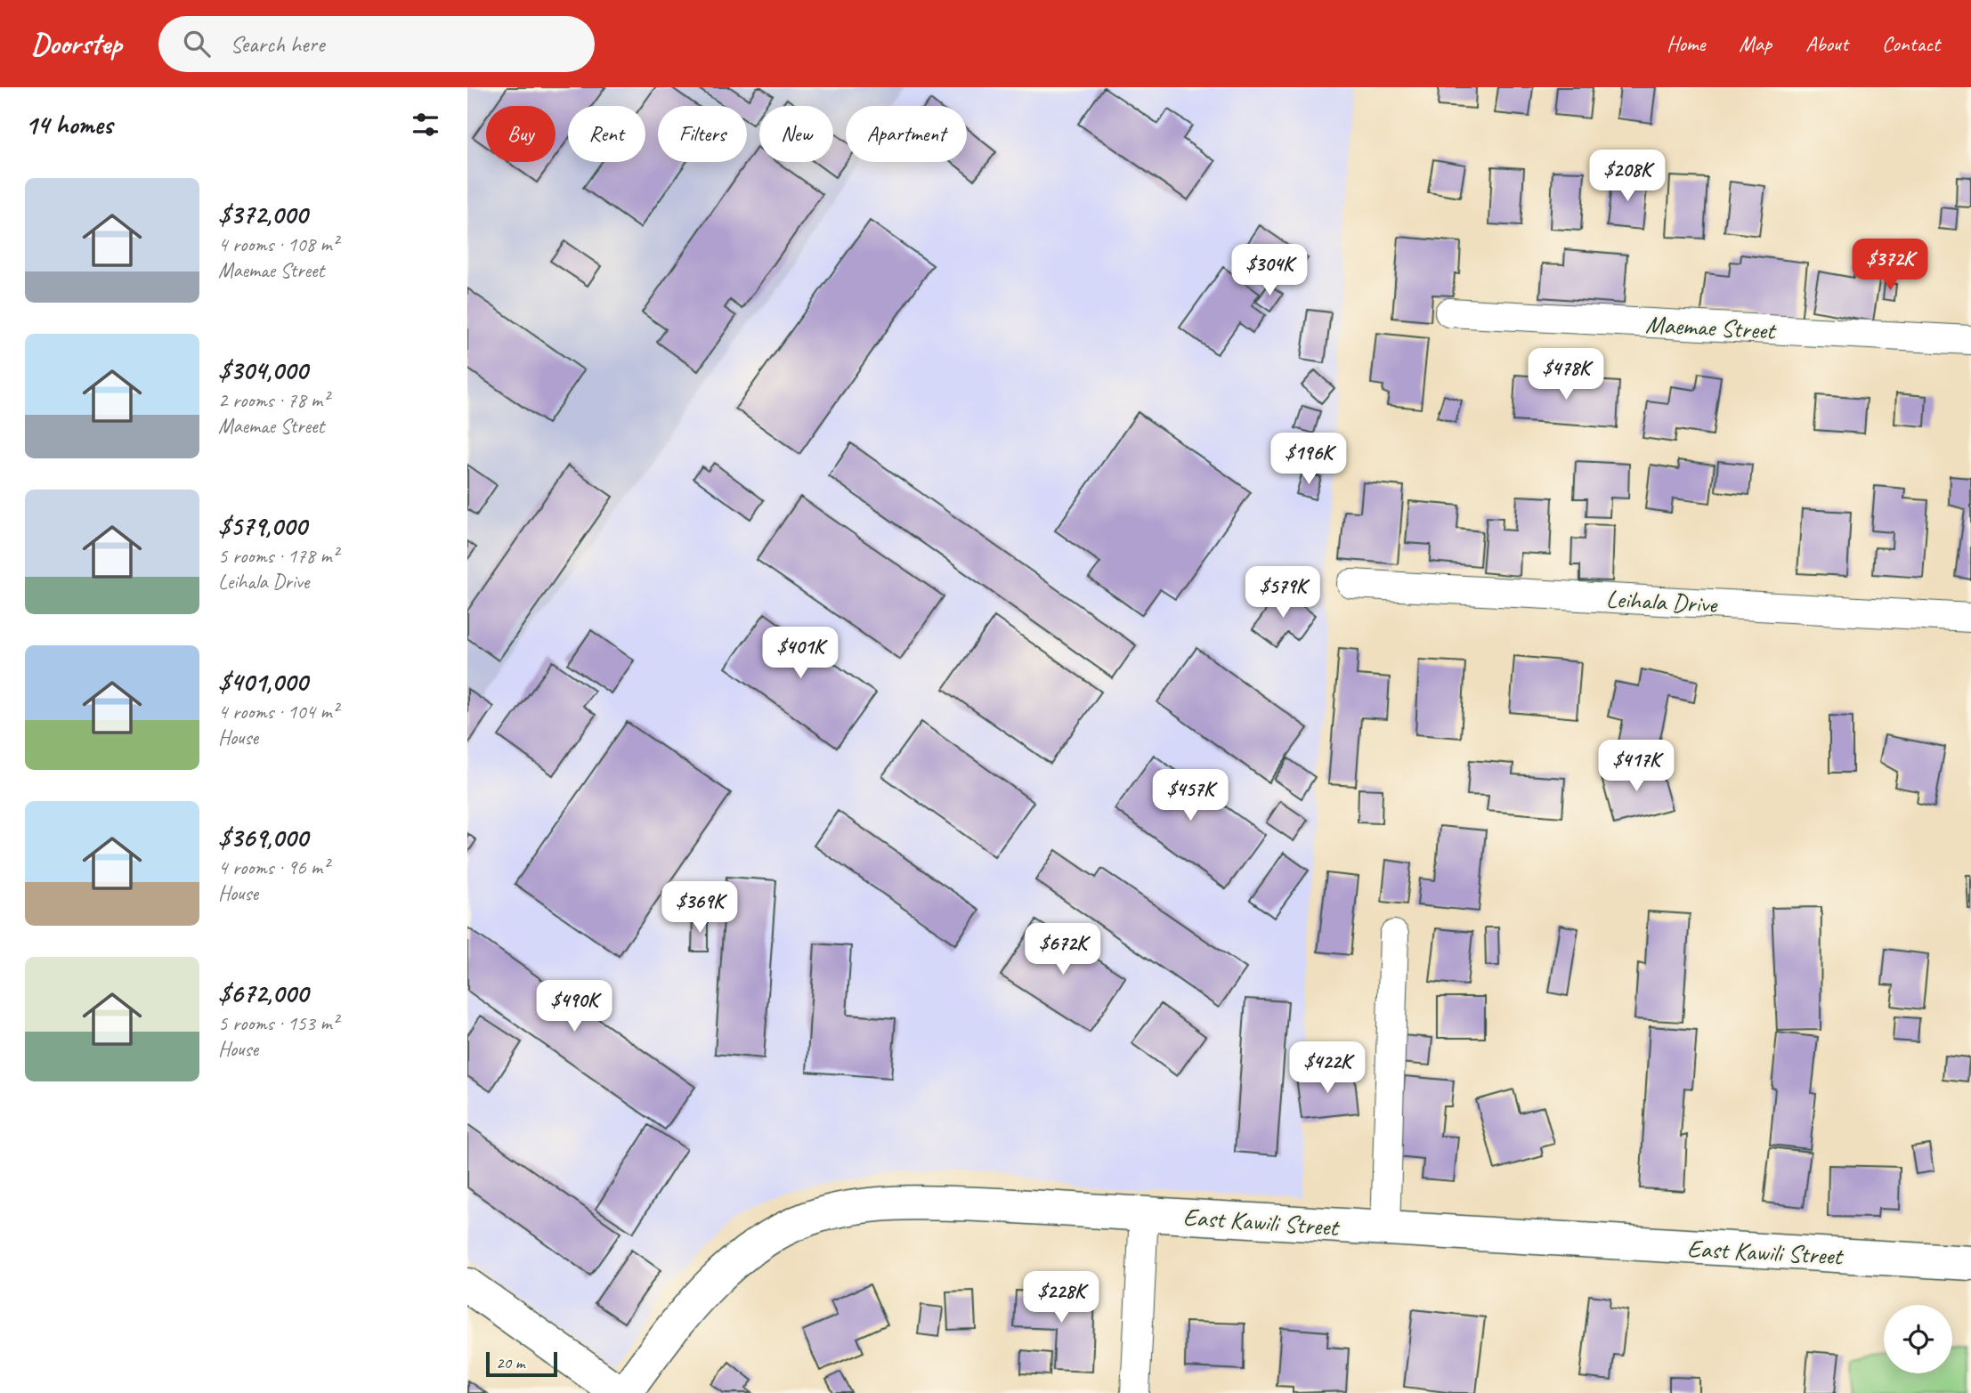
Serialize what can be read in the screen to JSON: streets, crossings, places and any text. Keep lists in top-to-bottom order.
{
  "streets": {
    "street": ["Maemae Street", "Leihala Drive", "East Kawili Street"]
  },
  "scale_bar": "20 m",
  "page": {
    "header": "Doorstep",
    "search": "Search here",
    "nav": [
      "Home",
      "Map",
      "About",
      "Contact"
    ],
    "heading": "14 homes",
    "chip": [
      "Buy",
      "Rent",
      "Filters",
      "New",
      "Apartment"
    ],
    "price": [
      "$208K",
      "$372K",
      "$304K",
      "$478K",
      "$196K",
      "$579K",
      "$401K",
      "$417K",
      "$457K",
      "$369K",
      "$672K",
      "$490K",
      "$422K",
      "$228K"
    ],
    "list": [
      {
        "name": "$372,000",
        "note": "4 rooms · 108 m² · Maemae Street"
      },
      {
        "name": "$304,000",
        "note": "2 rooms · 78 m² · Maemae Street"
      },
      {
        "name": "$579,000",
        "note": "5 rooms · 178 m² · Leihala Drive"
      },
      {
        "name": "$401,000",
        "note": "4 rooms · 104 m² · House"
      },
      {
        "name": "$369,000",
        "note": "4 rooms · 96 m² · House"
      },
      {
        "name": "$672,000",
        "note": "5 rooms · 153 m² · House"
      }
    ],
    "scale": "20 m"
  }
}
